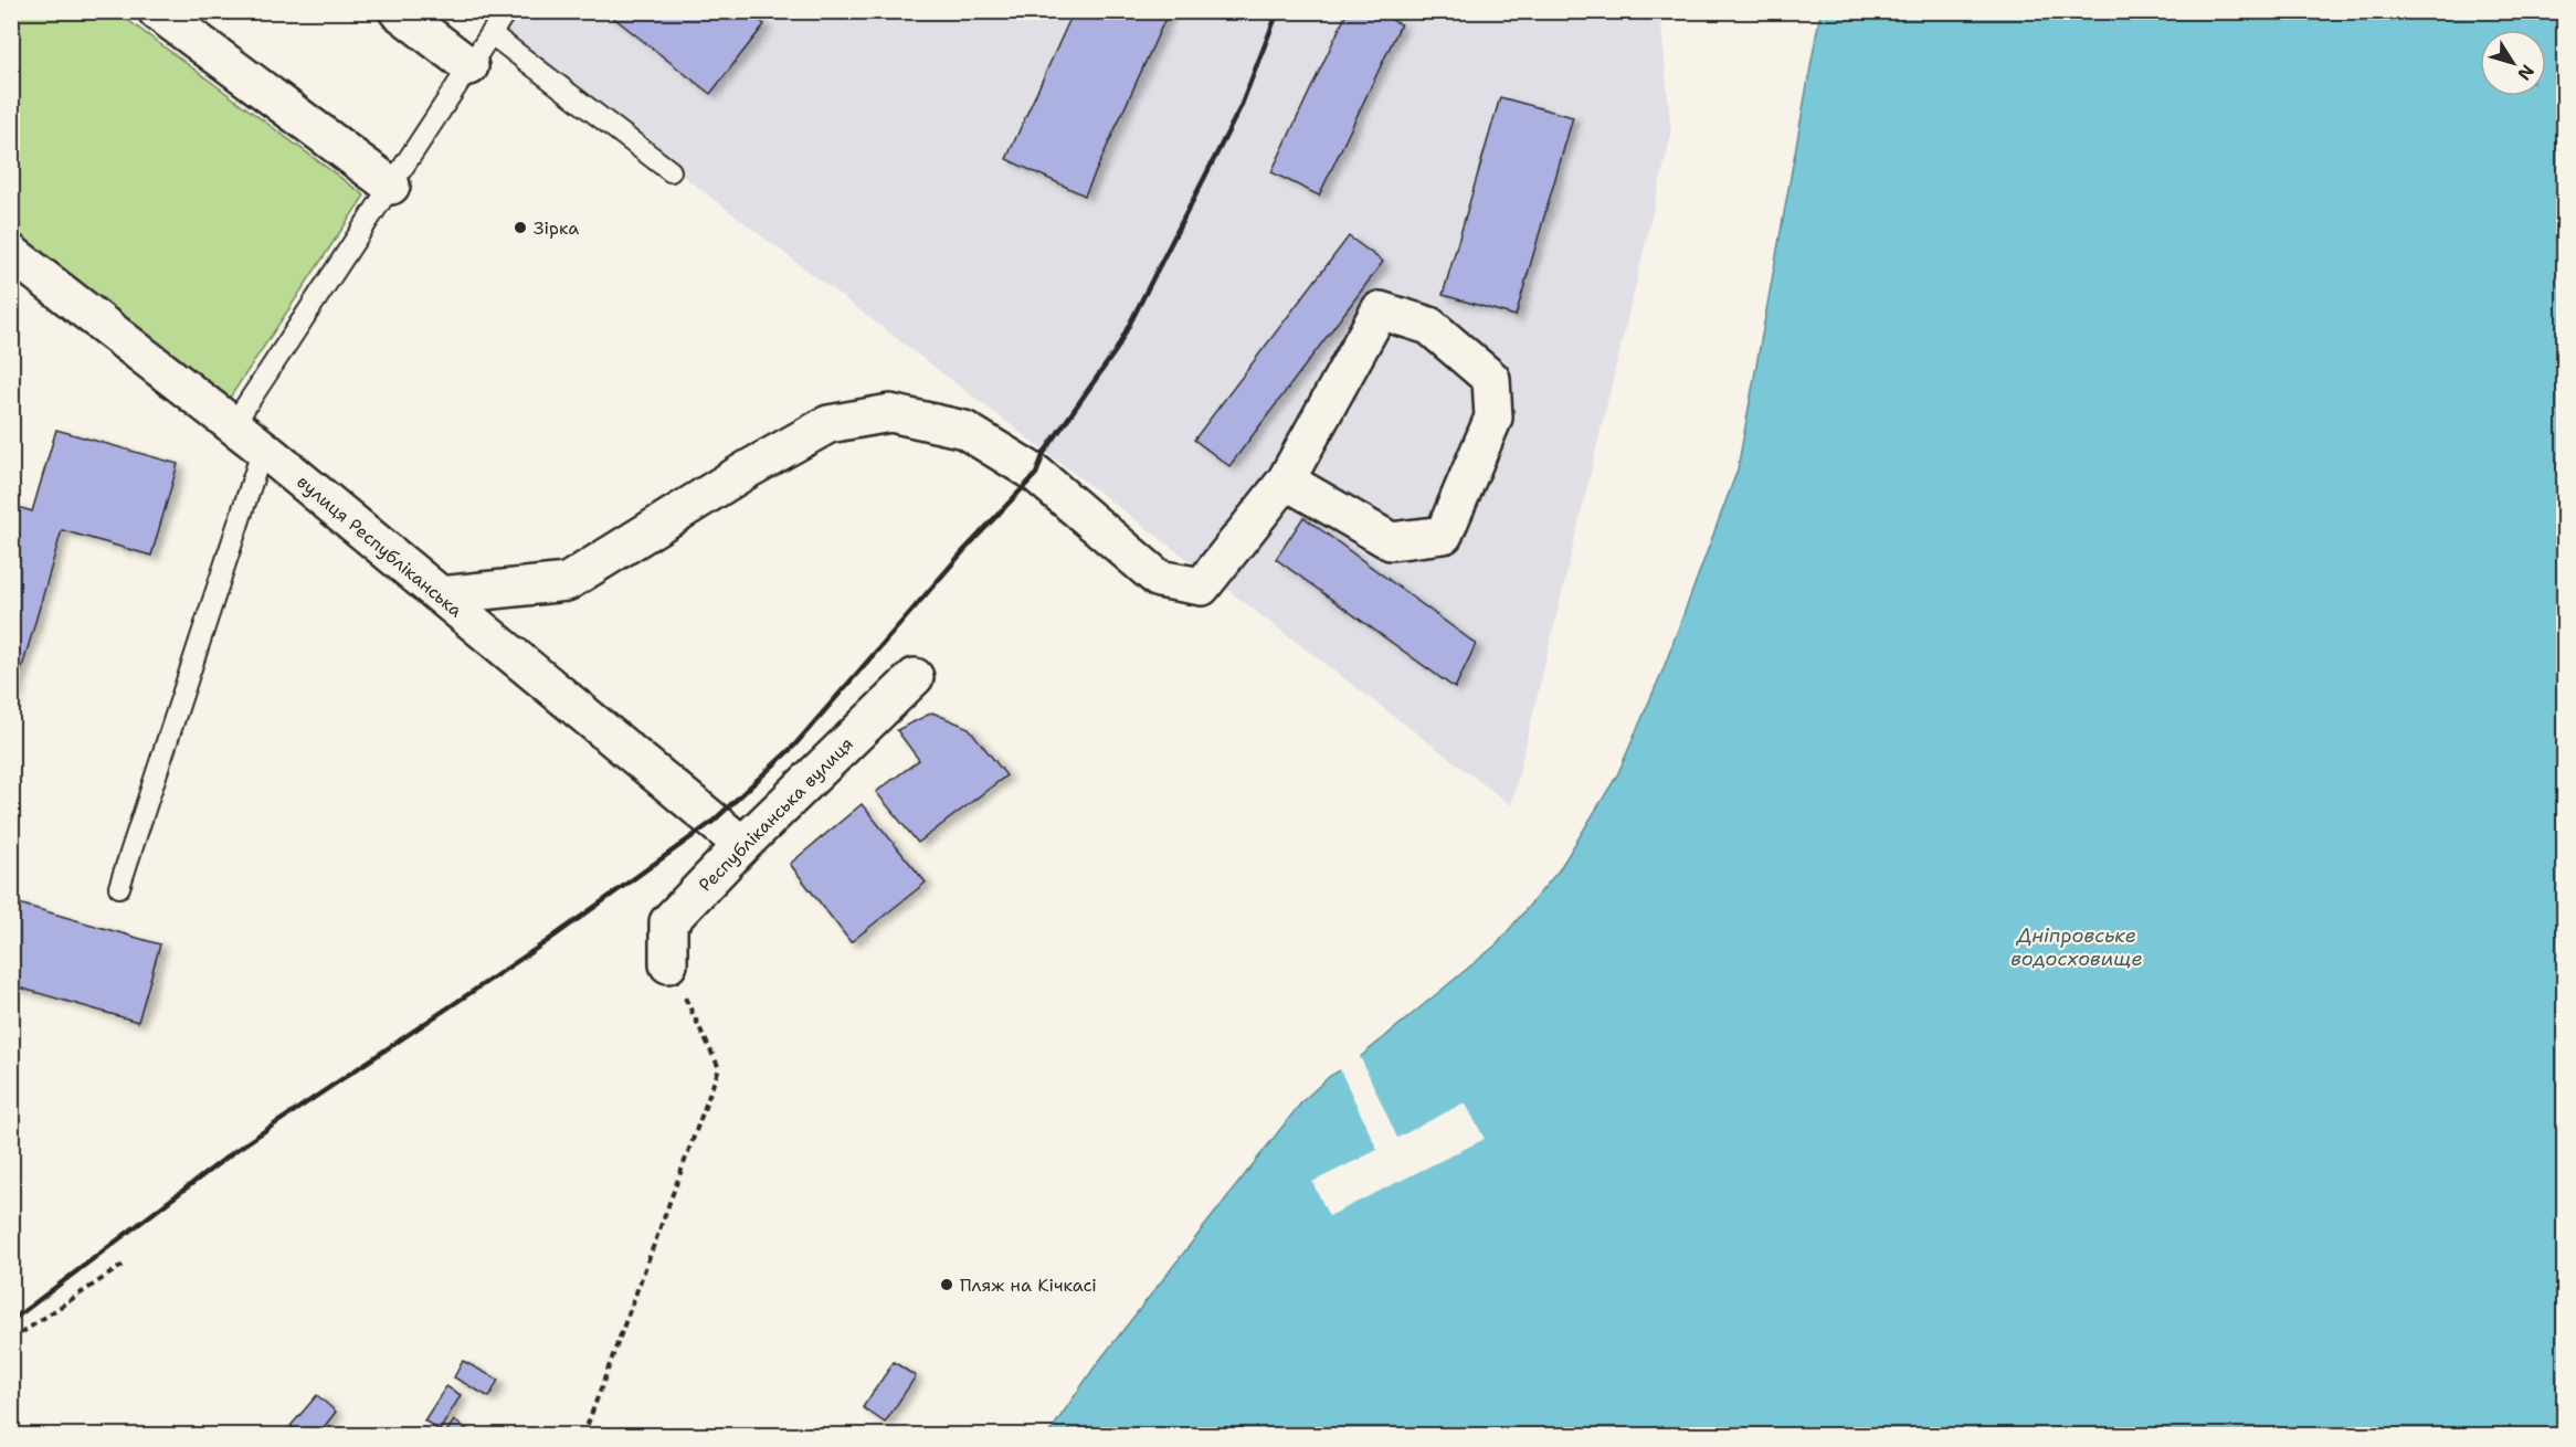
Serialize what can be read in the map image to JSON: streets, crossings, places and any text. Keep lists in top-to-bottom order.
{
  "streets": {
    "street": ["вулиця Республіканська", "Республіканська вулиця"]
  },
  "crossings": [
    ["вулиця Республіканська", "Республіканська вулиця"]
  ],
  "water": ["Дніпровське водосховище"],
  "places": ["Зірка", "Пляж на Кічкасі"],
  "north": "bottom right"
}
